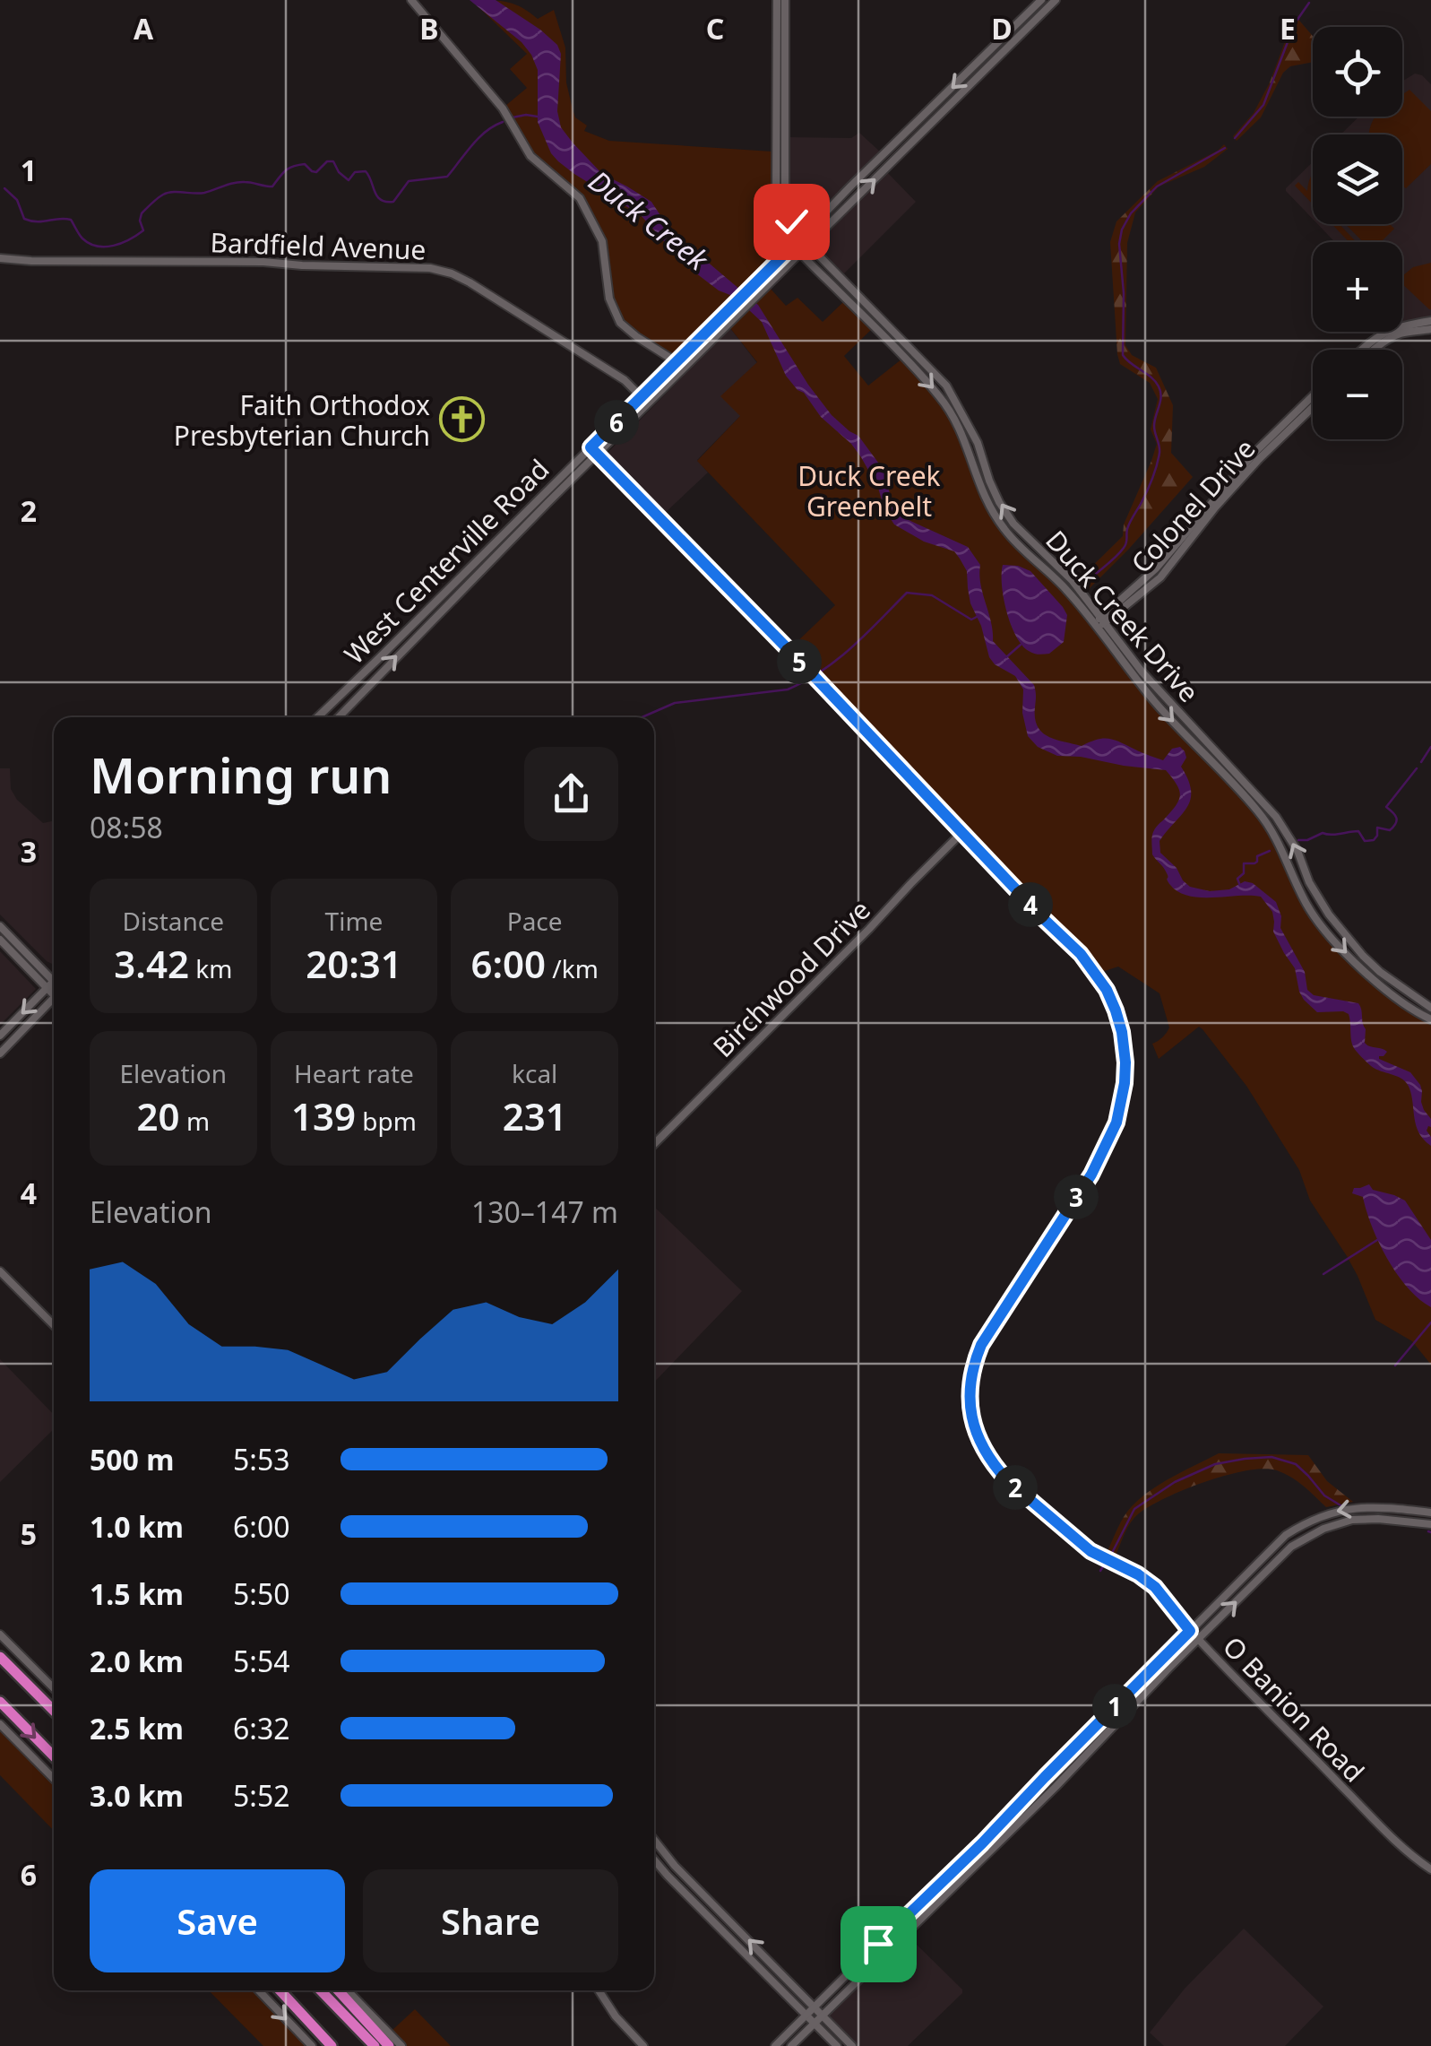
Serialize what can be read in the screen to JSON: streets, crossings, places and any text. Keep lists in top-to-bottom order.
{
  "streets": {
    "main road": [
      "Bardfield Avenue",
      "Colonel Drive",
      "West Centerville Road",
      "Duck Creek Drive",
      "Birchwood Drive",
      "O Banion Road"
    ]
  },
  "crossings": [
    ["Bardfield Avenue", "West Centerville Road"],
    ["Colonel Drive", "Duck Creek Drive"],
    ["West Centerville Road", "Duck Creek Drive"],
    ["West Centerville Road", "O Banion Road"],
    ["Birchwood Drive", "O Banion Road"]
  ],
  "water": ["Duck Creek"],
  "parks": ["Duck Creek Greenbelt"],
  "places": {
    "church": ["Faith Orthodox Presbyterian Church"]
  },
  "page": {
    "map_buttons": ["+", "−"],
    "pins": [
      "6",
      "5",
      "4",
      "3",
      "2",
      "1"
    ],
    "heading": ["Morning run", "08:58"],
    "stats": [
      ["Distance", "3.42 km"],
      ["Time", "20:31"],
      ["Pace", "6:00 /km"],
      ["Elevation", "20 m"],
      ["Heart rate", "139 bpm"],
      ["kcal", "231"]
    ],
    "chart": ["Elevation", "130–147 m"],
    "list": [
      {
        "name": "500 m",
        "note": "5:53"
      },
      {
        "name": "1.0 km",
        "note": "6:00"
      },
      {
        "name": "1.5 km",
        "note": "5:50"
      },
      {
        "name": "2.0 km",
        "note": "5:54"
      },
      {
        "name": "2.5 km",
        "note": "6:32"
      },
      {
        "name": "3.0 km",
        "note": "5:52"
      }
    ],
    "buttons": ["Save", "Share"]
  },
  "grid": {
    "columns": [
      "A",
      "B",
      "C",
      "D",
      "E"
    ],
    "rows": [
      "1",
      "2",
      "3",
      "4",
      "5",
      "6"
    ]
  }
}
